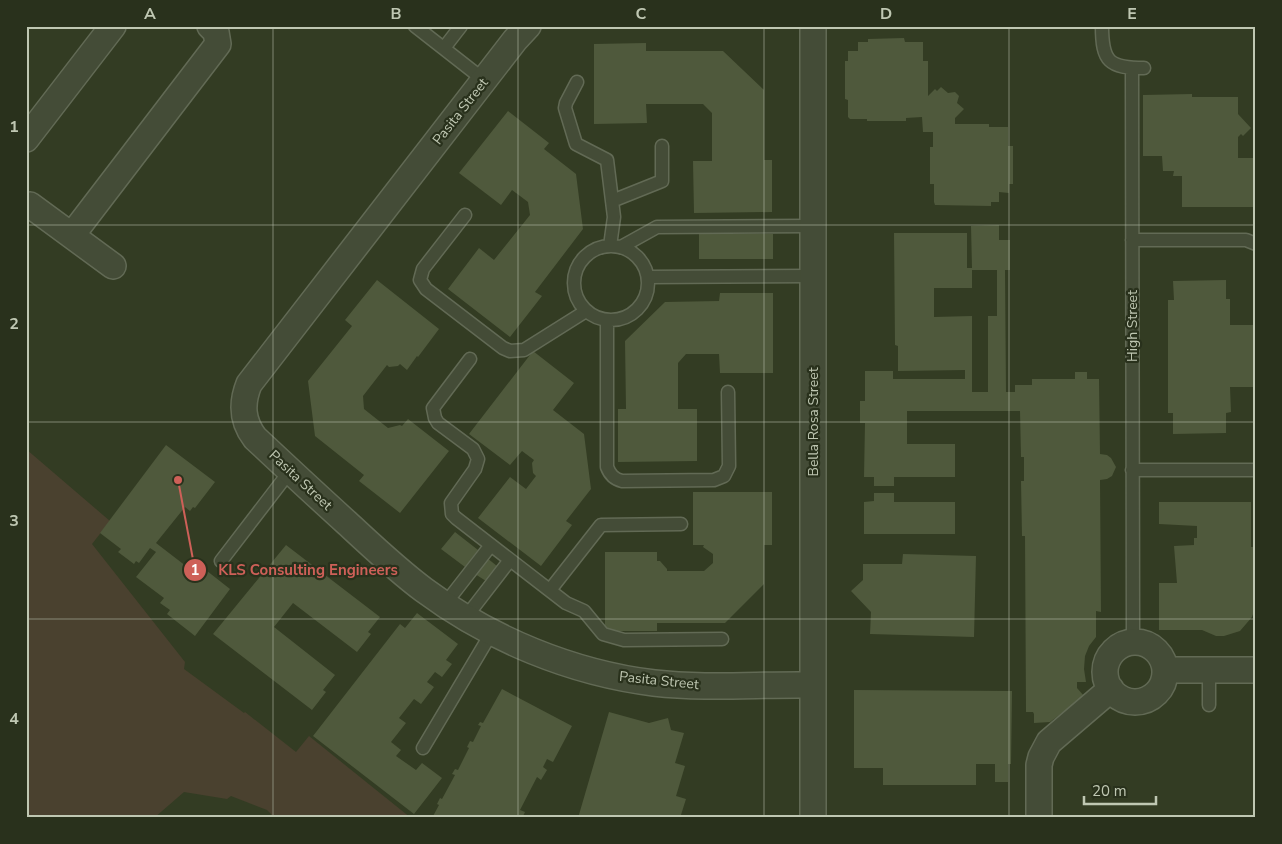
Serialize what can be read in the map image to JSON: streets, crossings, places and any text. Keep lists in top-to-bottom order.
{
  "streets": {
    "street": ["Pasita Street", "Bella Rosa Street"],
    "lane": ["High Street"]
  },
  "crossings": [
    ["Pasita Street", "Bella Rosa Street"]
  ],
  "places": ["KLS Consulting Engineers"],
  "scale_bar": "20 m",
  "grid": {
    "columns": [
      "A",
      "B",
      "C",
      "D",
      "E"
    ],
    "rows": [
      "1",
      "2",
      "3",
      "4"
    ]
  }
}
